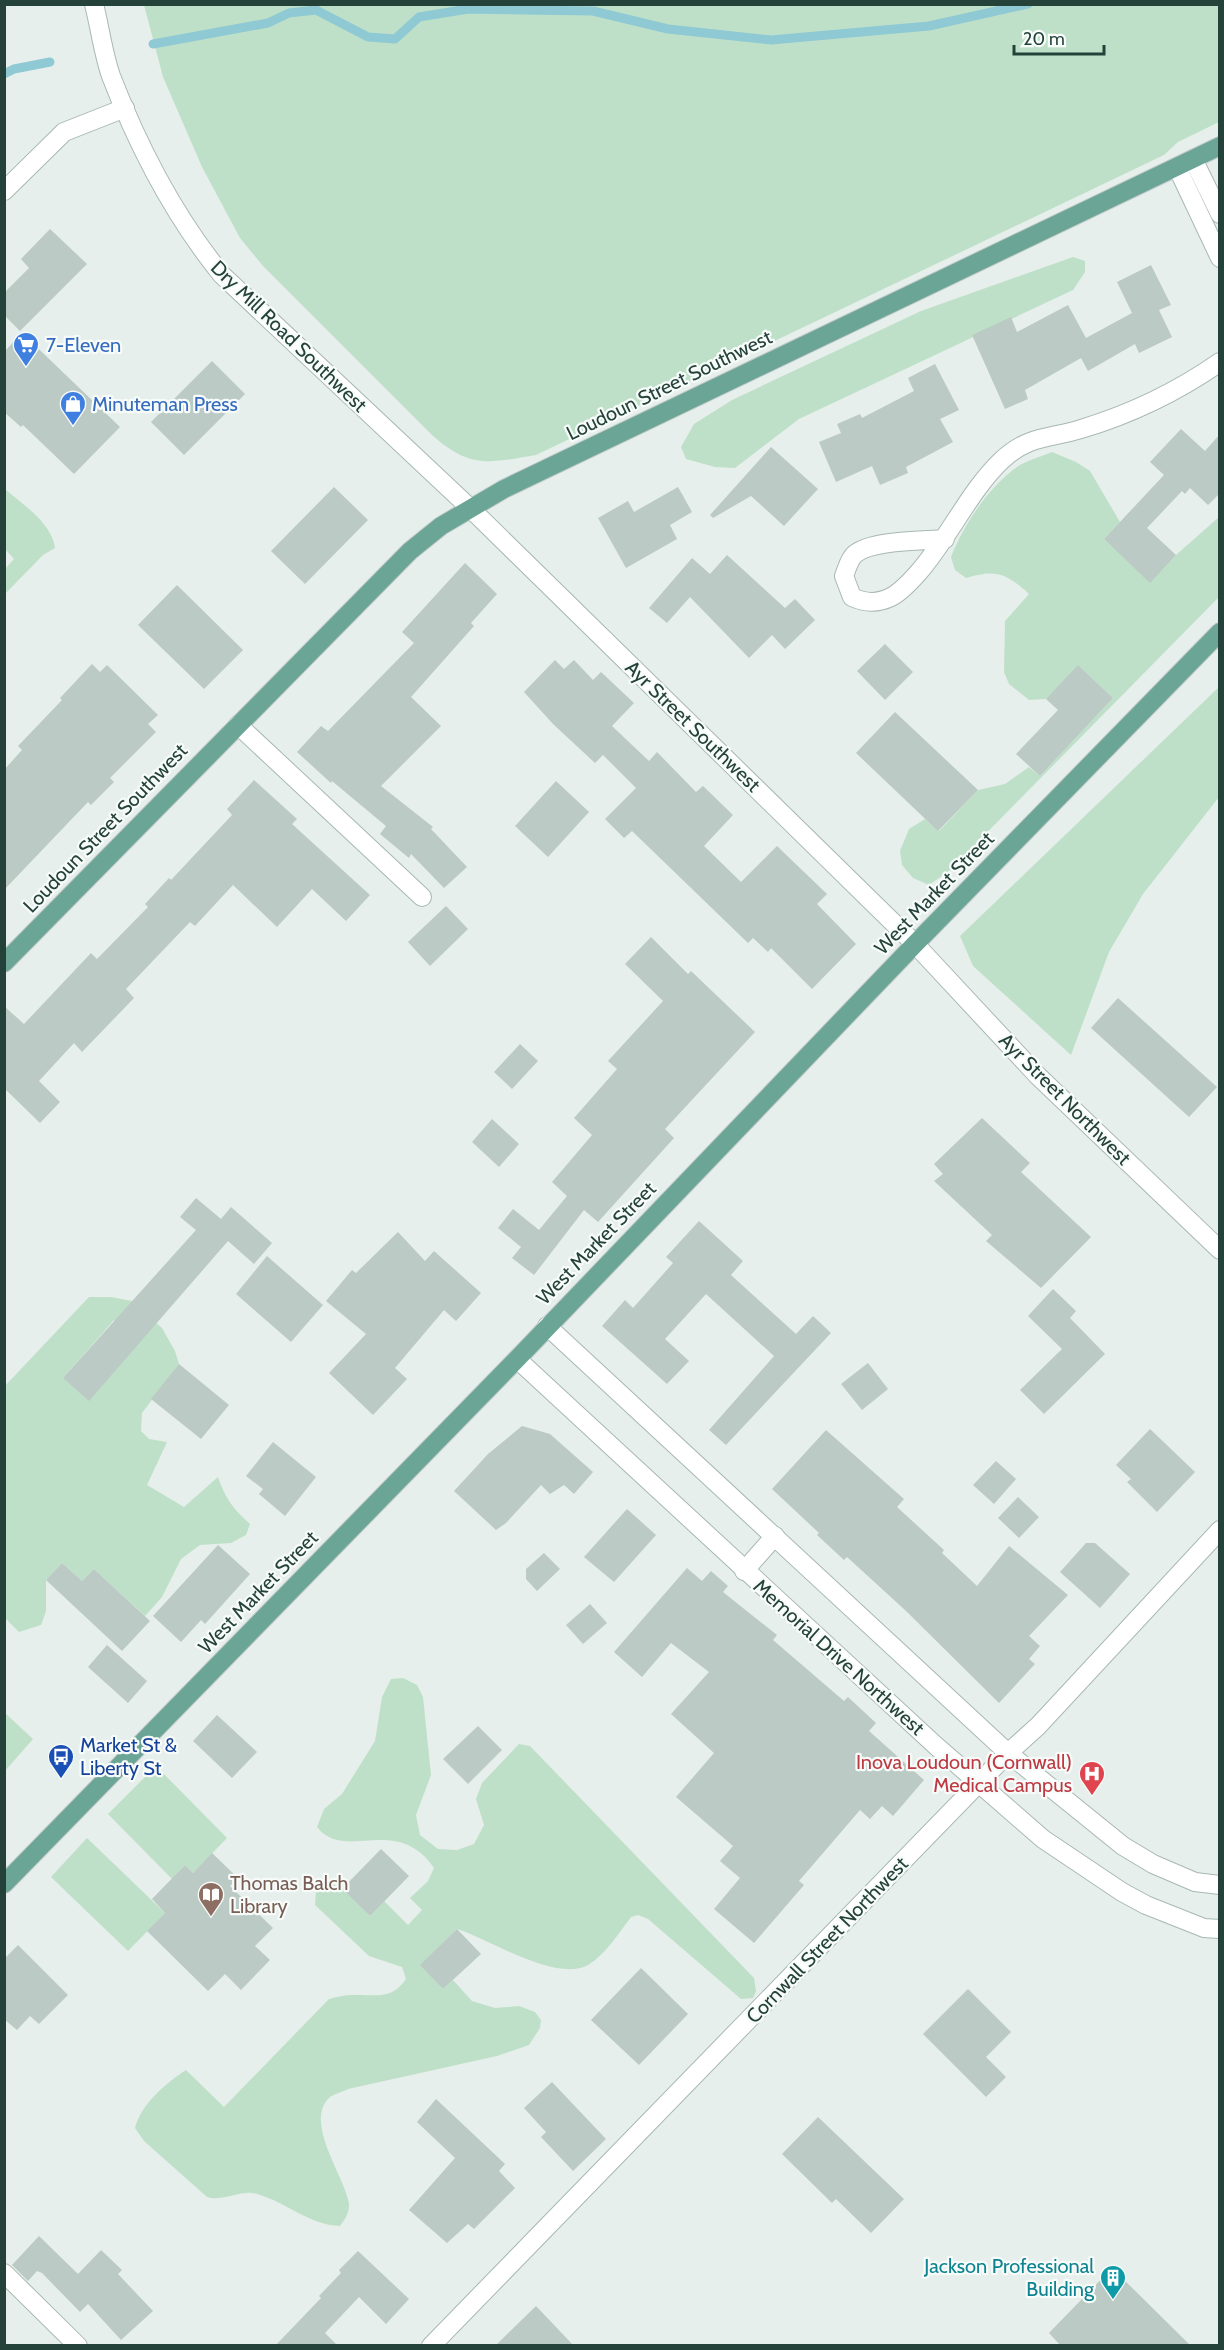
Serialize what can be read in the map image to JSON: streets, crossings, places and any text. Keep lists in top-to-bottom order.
{
  "streets": {
    "main road": ["Loudoun Street Southwest", "West Market Street"],
    "street": [
      "Dry Mill Road Southwest",
      "Ayr Street Southwest",
      "Ayr Street Northwest",
      "Memorial Drive Northwest",
      "Cornwall Street Northwest"
    ]
  },
  "crossings": [
    ["Dry Mill Road Southwest", "Loudoun Street Southwest"],
    ["Dry Mill Road Southwest", "Ayr Street Southwest"],
    ["Loudoun Street Southwest", "Ayr Street Southwest"],
    ["Ayr Street Southwest", "West Market Street"],
    ["Ayr Street Southwest", "Ayr Street Northwest"],
    ["West Market Street", "Ayr Street Northwest"],
    ["West Market Street", "Memorial Drive Northwest"],
    ["Memorial Drive Northwest", "Cornwall Street Northwest"]
  ],
  "places": {
    "supermarket": ["7-Eleven"],
    "shop": ["Minuteman Press"],
    "bus stop": ["Market St & Liberty St"],
    "hospital": ["Inova Loudoun (Cornwall) Medical Campus"],
    "library": ["Thomas Balch Library"],
    "building": ["Jackson Professional Building"]
  },
  "scale_bar": "20 m"
}
